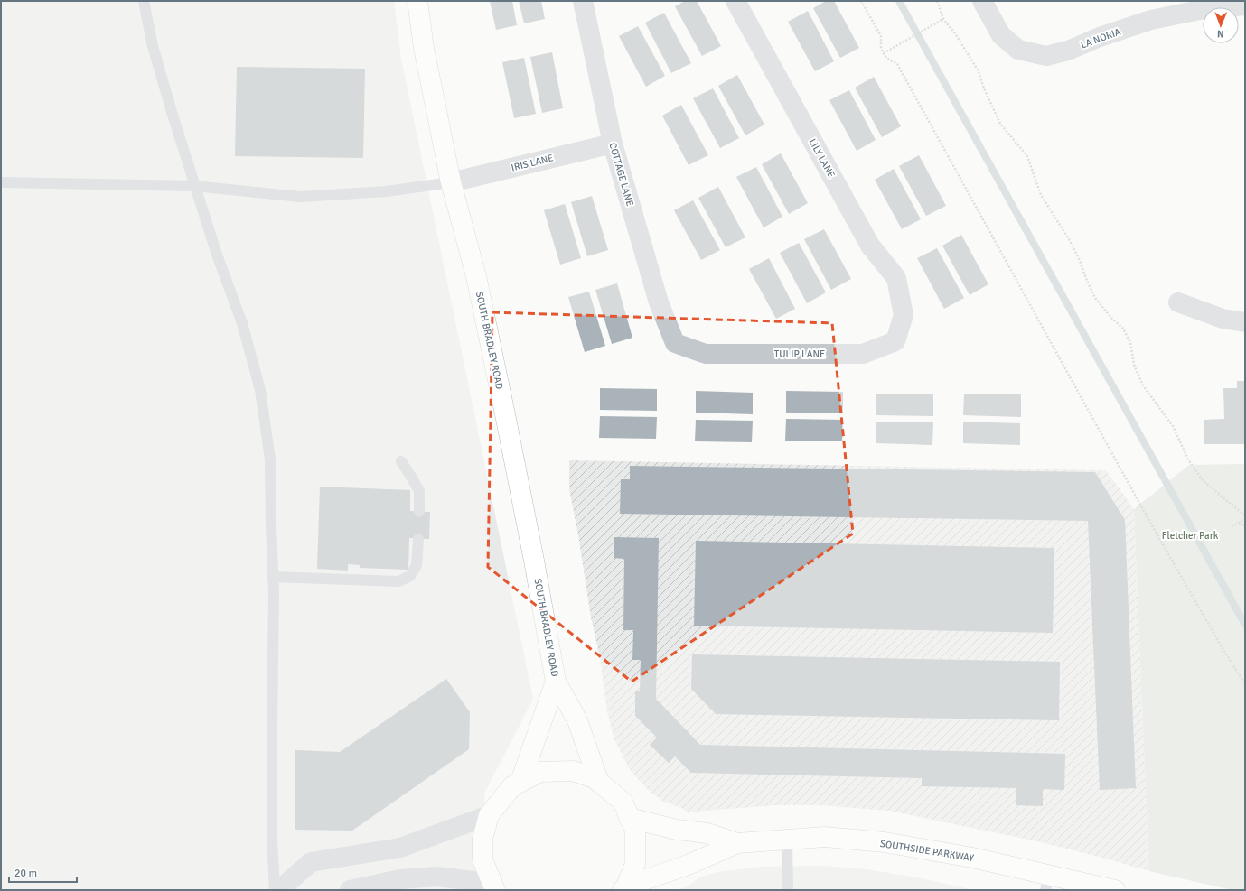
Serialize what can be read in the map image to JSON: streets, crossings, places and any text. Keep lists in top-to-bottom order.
{
  "streets": {
    "street": [
      "LA NORIA",
      "LILY LANE",
      "IRIS LANE",
      "COTTAGE LANE",
      "SOUTH BRADLEY ROAD",
      "TULIP LANE",
      "SOUTHSIDE PARKWAY"
    ]
  },
  "crossings": [
    ["LILY LANE", "TULIP LANE"],
    ["IRIS LANE", "COTTAGE LANE"],
    ["IRIS LANE", "SOUTH BRADLEY ROAD"],
    ["COTTAGE LANE", "TULIP LANE"]
  ],
  "parks": ["Fletcher Park"],
  "scale_bar": "20 m",
  "north": "bottom"
}
